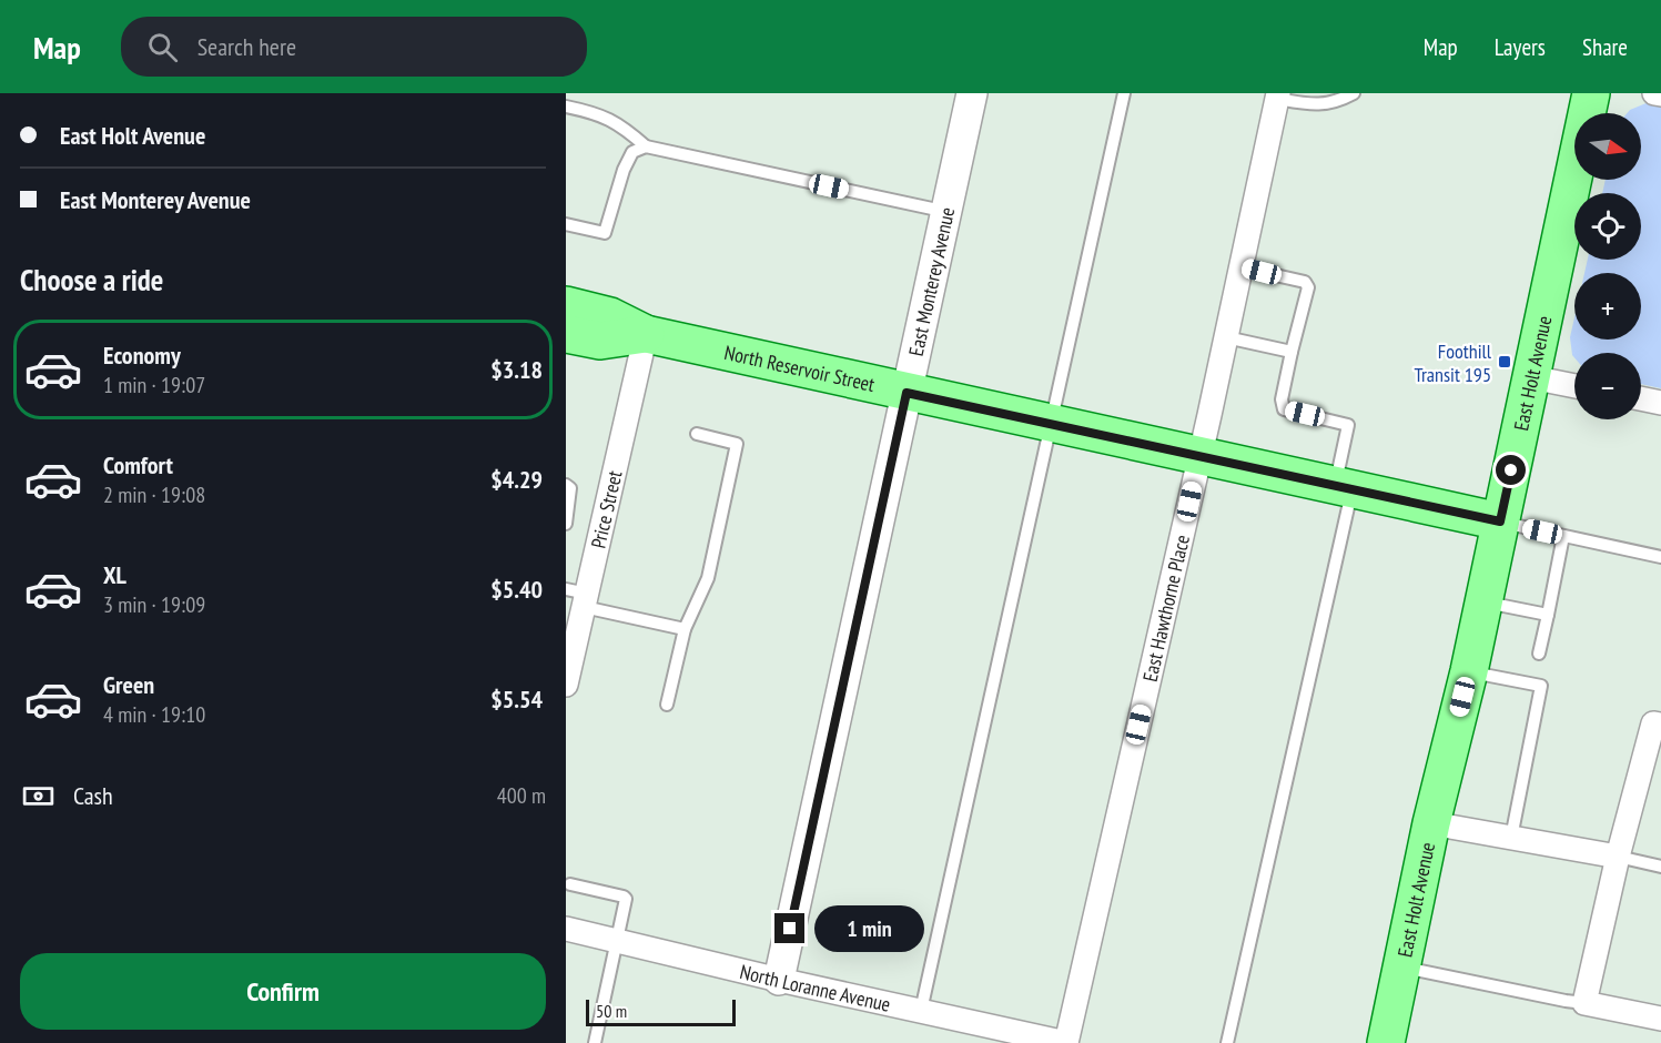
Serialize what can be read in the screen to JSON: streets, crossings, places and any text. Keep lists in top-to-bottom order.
{
  "streets": {
    "main road": ["North Reservoir Street", "East Holt Avenue"],
    "street": [
      "East Monterey Avenue",
      "Price Street",
      "East Hawthorne Place",
      "North Loranne Avenue"
    ]
  },
  "crossings": [
    ["East Monterey Avenue", "North Reservoir Street"],
    ["East Monterey Avenue", "North Loranne Avenue"],
    ["North Reservoir Street", "East Holt Avenue"],
    ["North Reservoir Street", "Price Street"],
    ["North Reservoir Street", "East Hawthorne Place"],
    ["East Hawthorne Place", "North Loranne Avenue"]
  ],
  "places": {
    "transit": ["Foothill Transit 195"]
  },
  "scale_bar": "50 m",
  "north": "right",
  "page": {
    "header": "Map",
    "search": "Search here",
    "nav": ["Map", "Layers", "Share"],
    "banner": ["East Holt Avenue", "East Monterey Avenue"],
    "map_buttons": ["+", "−"],
    "heading": "Choose a ride",
    "list": [
      {
        "name": "Economy",
        "note": "1 min · 19:07",
        "value": "$3.18"
      },
      {
        "name": "Comfort",
        "note": "2 min · 19:08",
        "value": "$4.29"
      },
      {
        "name": "XL",
        "note": "3 min · 19:09",
        "value": "$5.40"
      },
      {
        "name": "Green",
        "note": "4 min · 19:10",
        "value": "$5.54"
      }
    ],
    "pay": ["Cash", "400 m"],
    "bubble": "1 min",
    "buttons": "Confirm",
    "scale": "50 m"
  }
}
